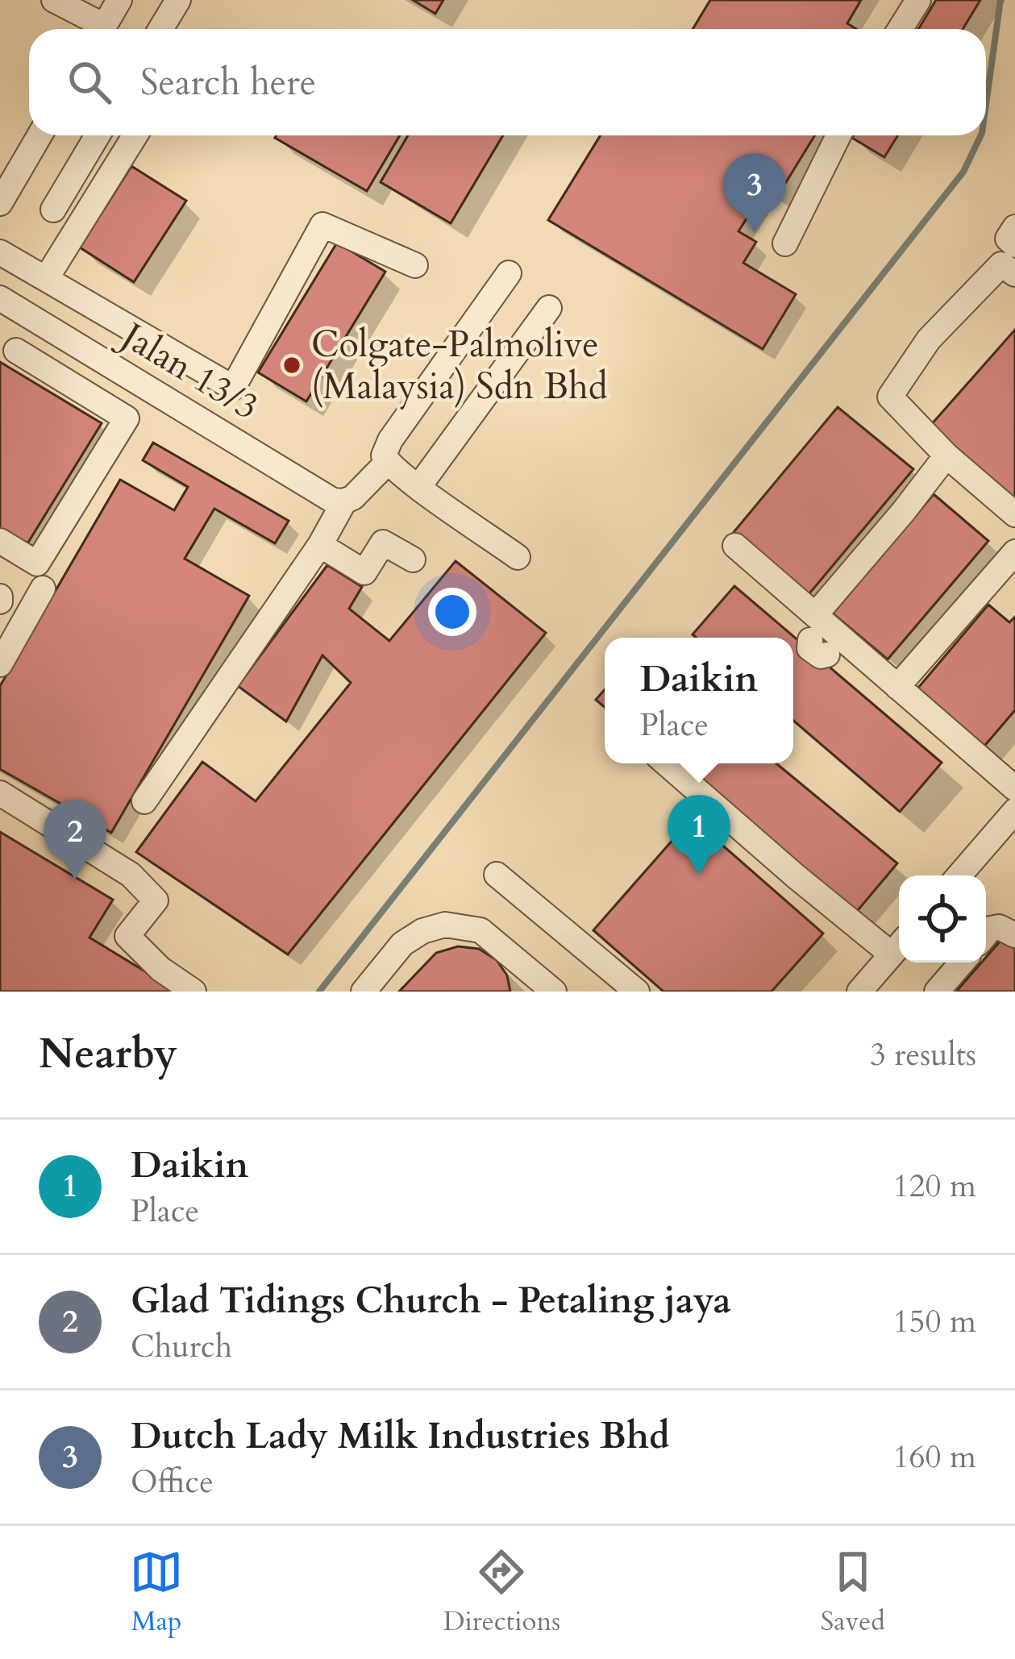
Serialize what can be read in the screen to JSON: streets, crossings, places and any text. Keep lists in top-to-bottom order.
{
  "streets": {
    "street": ["Jalan 13/3"]
  },
  "places": ["Colgate-Palmolive (Malaysia) Sdn Bhd"],
  "page": {
    "search": "Search here",
    "pins": ["3", "1", "2"],
    "popup": ["Daikin", "Place"],
    "heading": ["Nearby", "3 results"],
    "list": [
      {
        "mark": "1",
        "name": "Daikin",
        "note": "Place",
        "value": "120 m"
      },
      {
        "mark": "2",
        "name": "Glad Tidings Church - Petaling jaya",
        "note": "Church",
        "value": "150 m"
      },
      {
        "mark": "3",
        "name": "Dutch Lady Milk Industries Bhd",
        "note": "Office",
        "value": "160 m"
      }
    ],
    "nav": ["Map", "Directions", "Saved"]
  }
}
